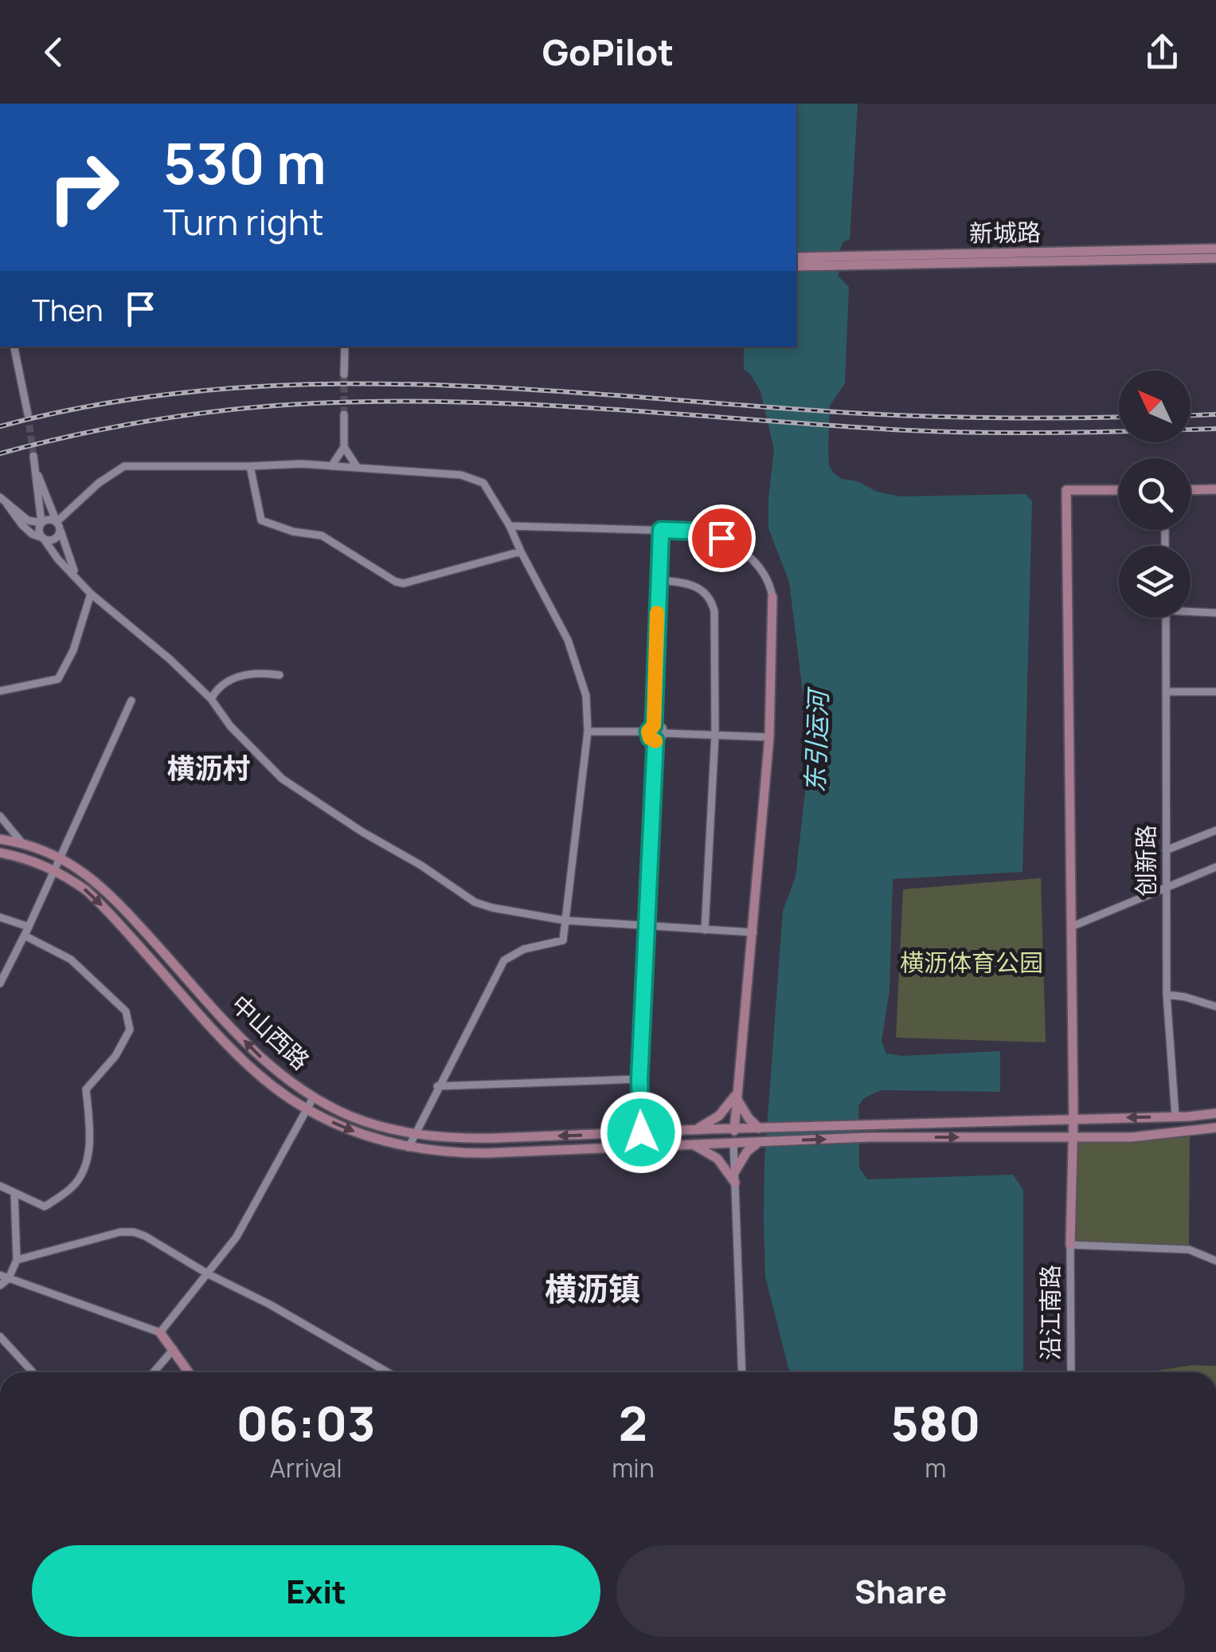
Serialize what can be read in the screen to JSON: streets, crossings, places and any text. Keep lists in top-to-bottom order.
{
  "streets": {
    "main road": ["新城路", "中山西路"],
    "street": ["创新路", "沿江南路"]
  },
  "crossings": [
    ["创新路", "中山西路"]
  ],
  "districts": ["横沥村", "横沥镇"],
  "water": ["东引运河"],
  "parks": ["横沥体育公园"],
  "north": "top left",
  "page": {
    "header": "GoPilot",
    "turn": ["530 m", "Turn right"],
    "then": "Then",
    "eta": [
      "06:03",
      "Arrival",
      "2",
      "min",
      "580",
      "m"
    ],
    "buttons": ["Exit", "Share"]
  }
}
